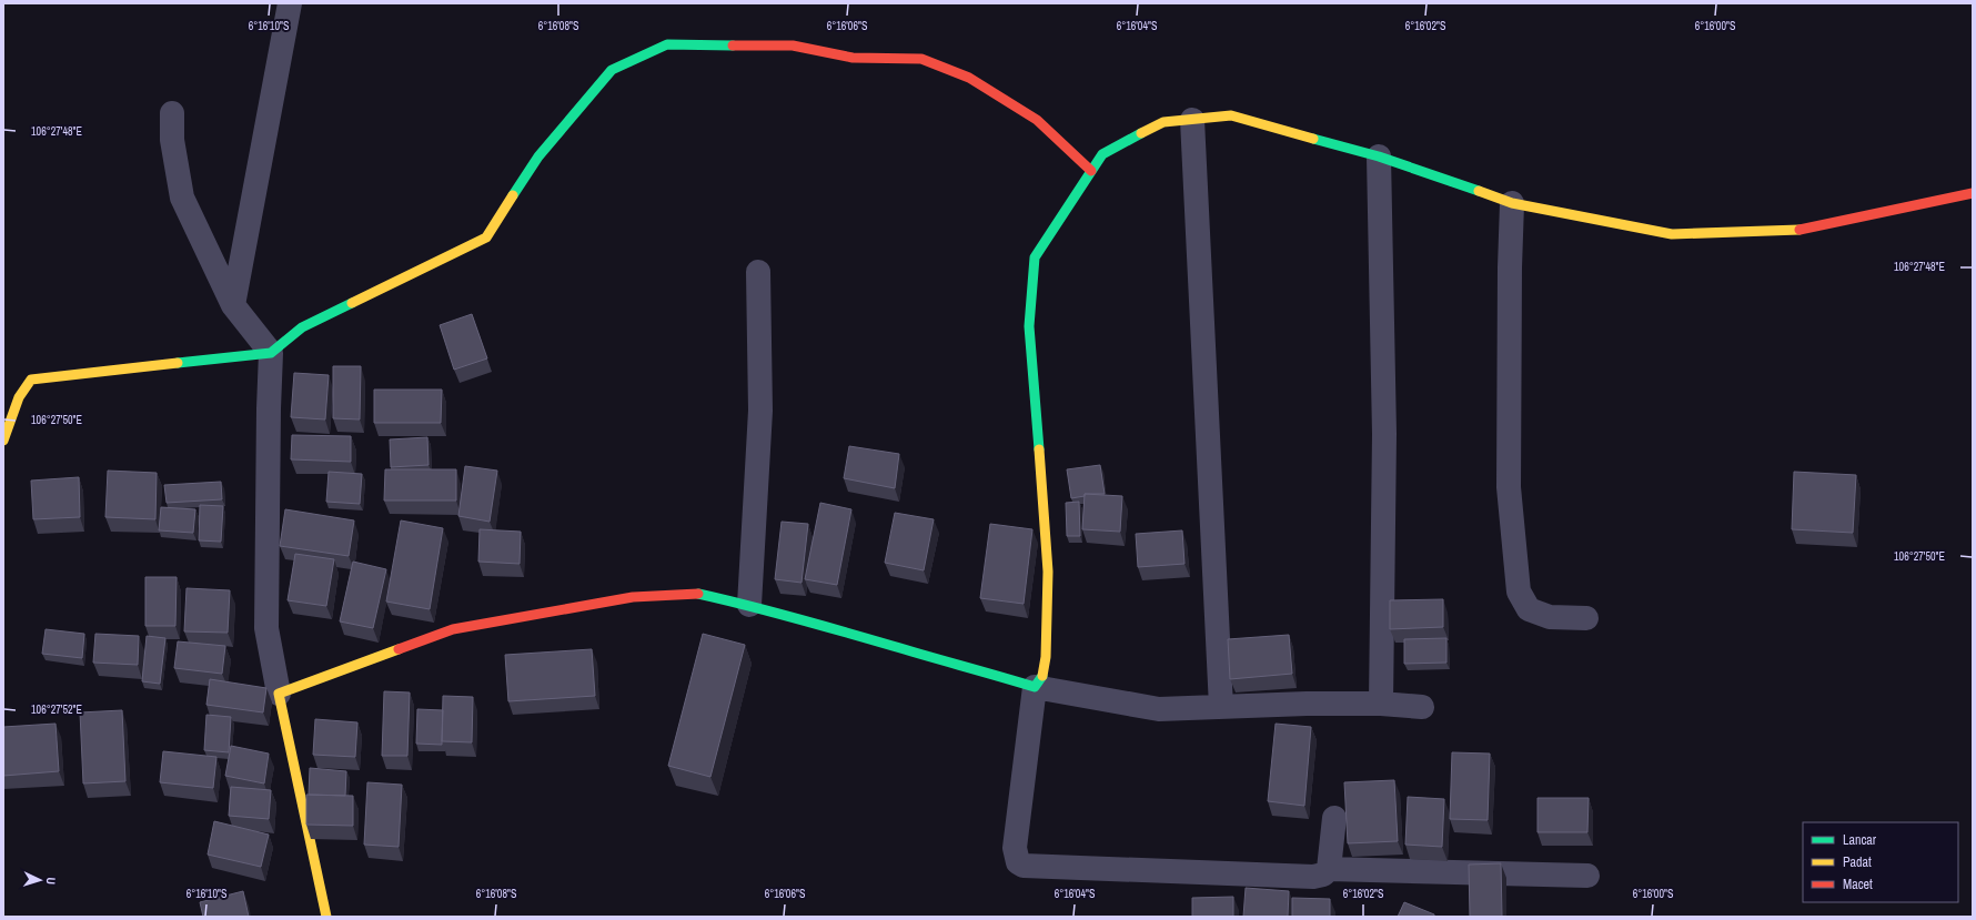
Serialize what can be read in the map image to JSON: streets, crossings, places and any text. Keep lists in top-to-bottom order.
{
  "legend": ["Lancar", "Padat", "Macet"],
  "north": "right",
  "coordinates": [
    "6°16'10\"S",
    "6°16'08\"S",
    "6°16'06\"S",
    "6°16'04\"S",
    "6°16'02\"S",
    "6°16'00\"S",
    "106°27'48\"E",
    "106°27'50\"E",
    "106°27'52\"E"
  ]
}
